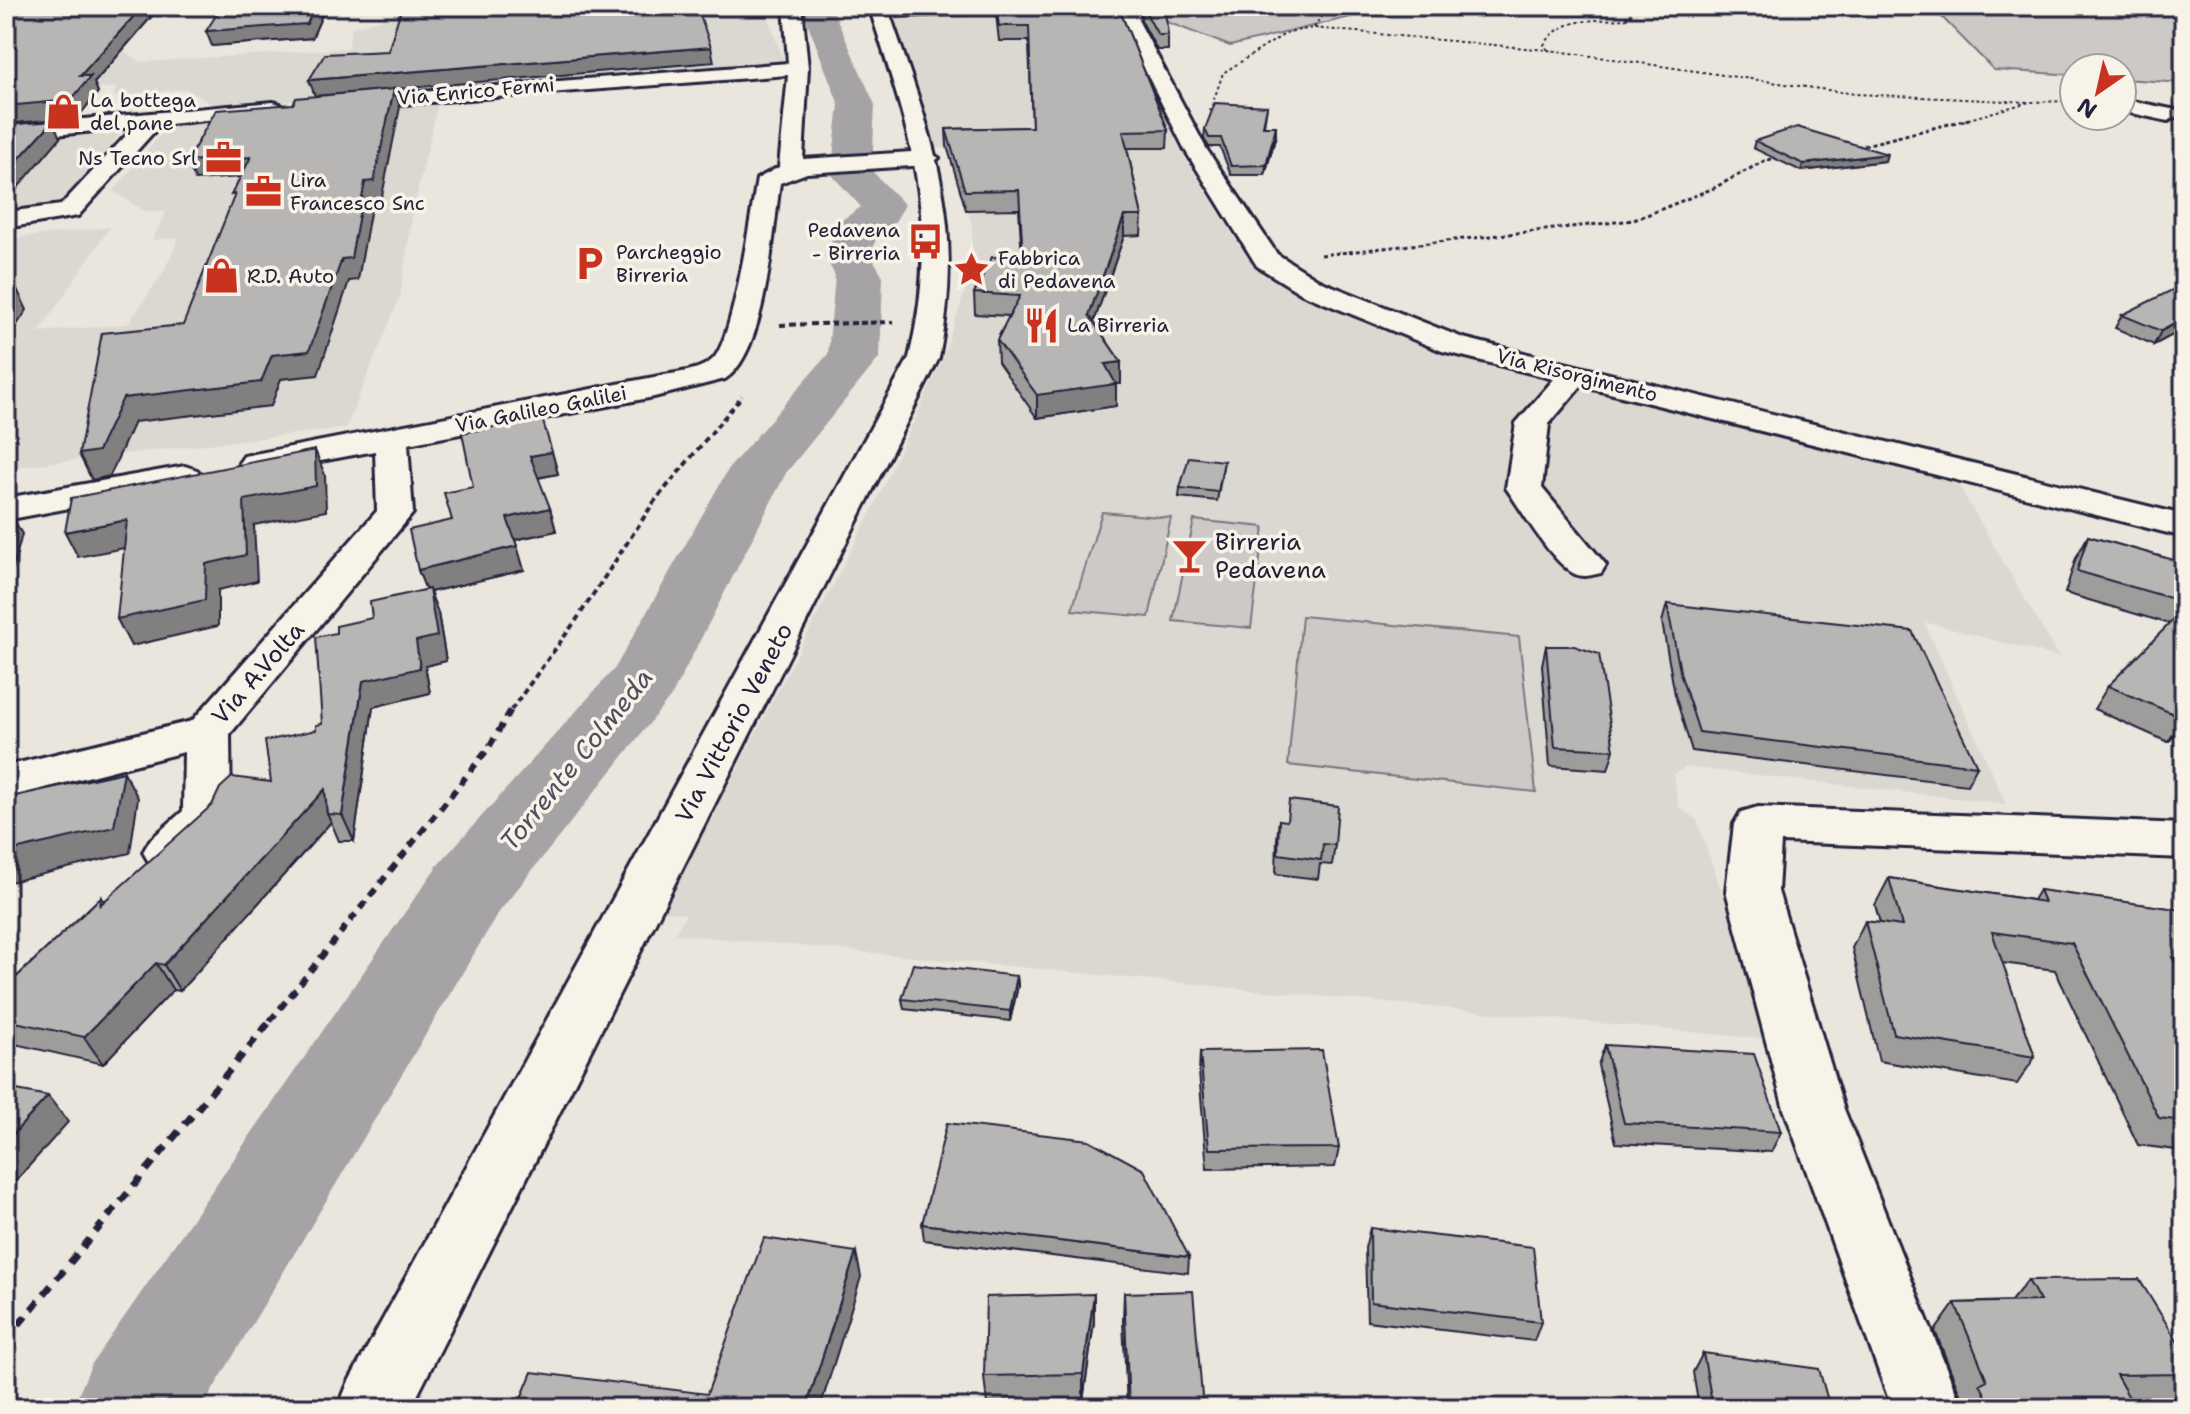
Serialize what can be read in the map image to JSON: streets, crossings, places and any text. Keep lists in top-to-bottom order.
{
  "streets": {
    "street": [
      "Via Enrico Fermi",
      "Via Risorgimento",
      "Via Galileo Galilei",
      "Via A.Volta",
      "Via Vittorio Veneto"
    ]
  },
  "crossings": [
    ["Via Galileo Galilei", "Via A.Volta"]
  ],
  "water": ["Torrente Colmeda"],
  "places": {
    "shop": ["La bottega del pane", "R.D. Auto"],
    "office": ["Ns Tecno Srl", "Lira Francesco Snc"],
    "bus stop": ["Pedavena - Birreria"],
    "parking": ["Parcheggio Birreria"],
    "place": ["Fabbrica di Pedavena"],
    "restaurant": ["La Birreria"],
    "bar": ["Birreria Pedavena"]
  },
  "north": "bottom left"
}
